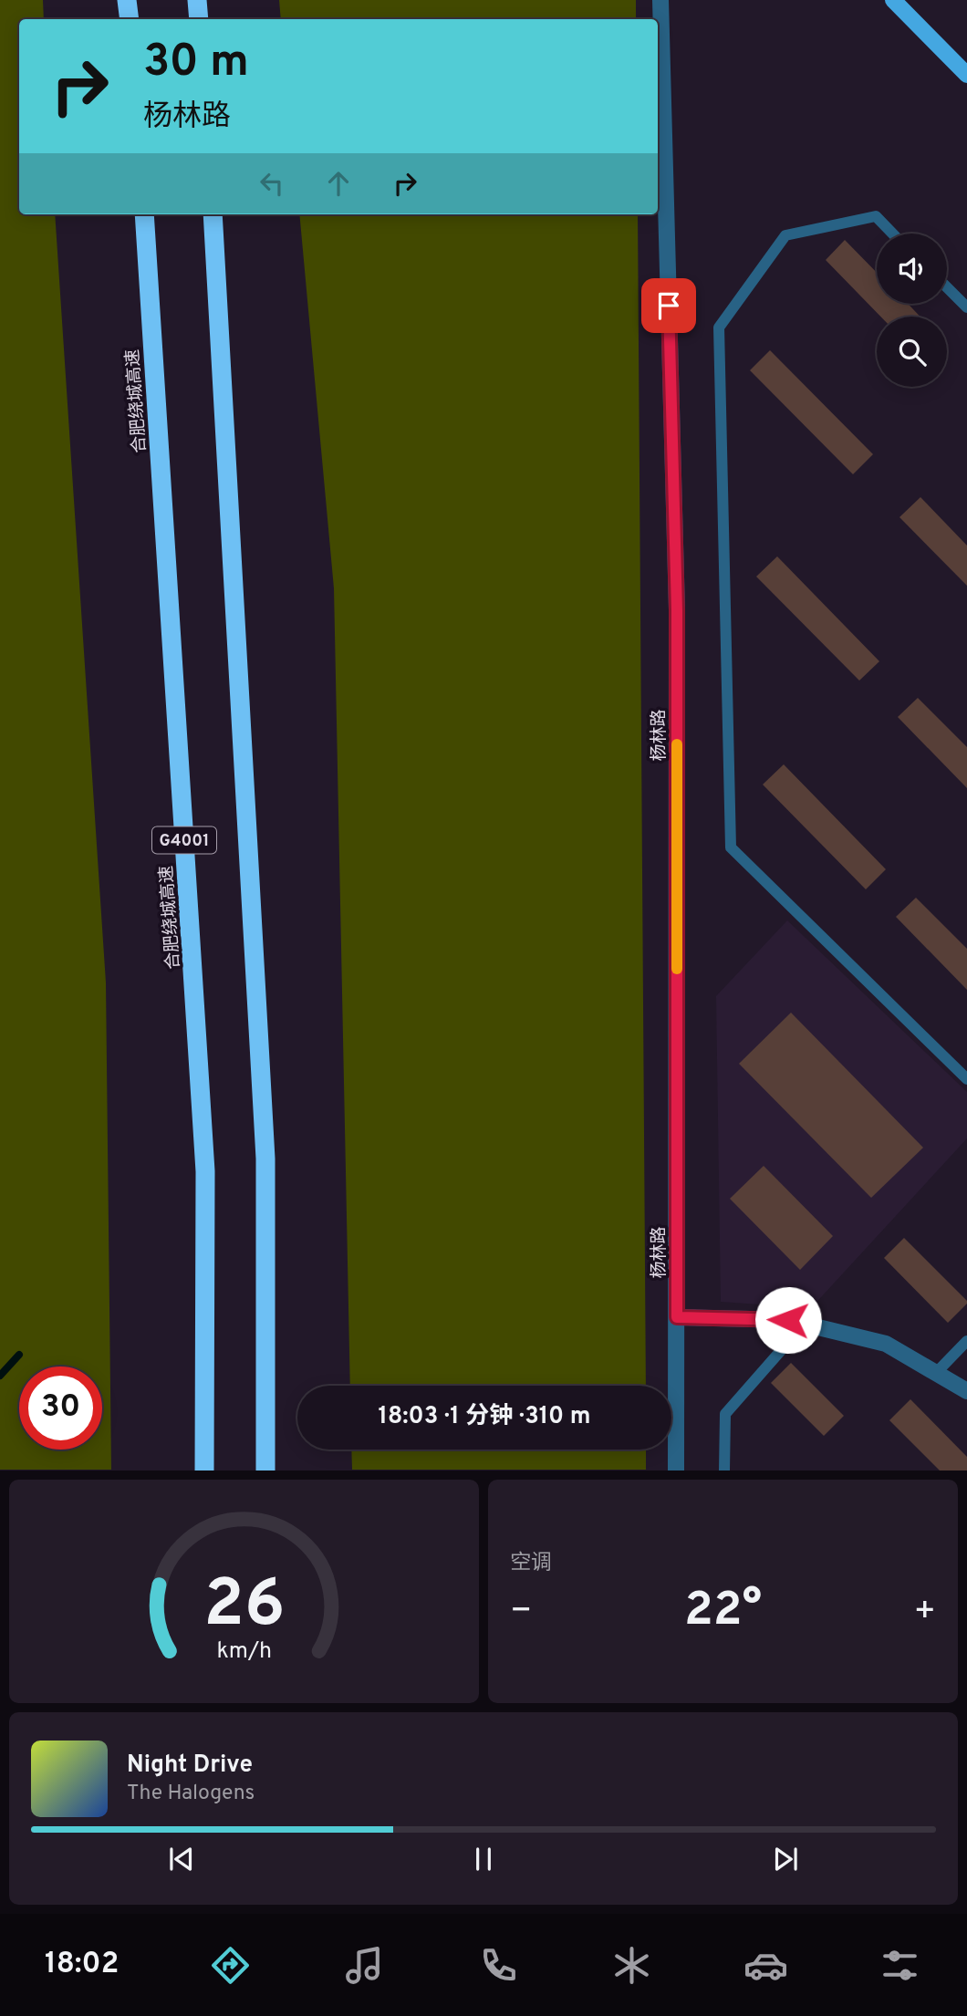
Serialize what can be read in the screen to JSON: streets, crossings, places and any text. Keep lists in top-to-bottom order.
{
  "streets": {
    "highway": ["合肥绕城高速", "G4001"],
    "street": ["杨林路"]
  },
  "page": {
    "turn": ["30 m", "杨林路"],
    "limit": "30",
    "trip": "18:03 · 1 分钟 · 310 m",
    "tile": "空调",
    "heat": ["−", "22°", "+"],
    "song": ["Night Drive", "The Halogens"],
    "tabs": "18:02",
    "gauge": ["26", "km/h"]
  }
}
